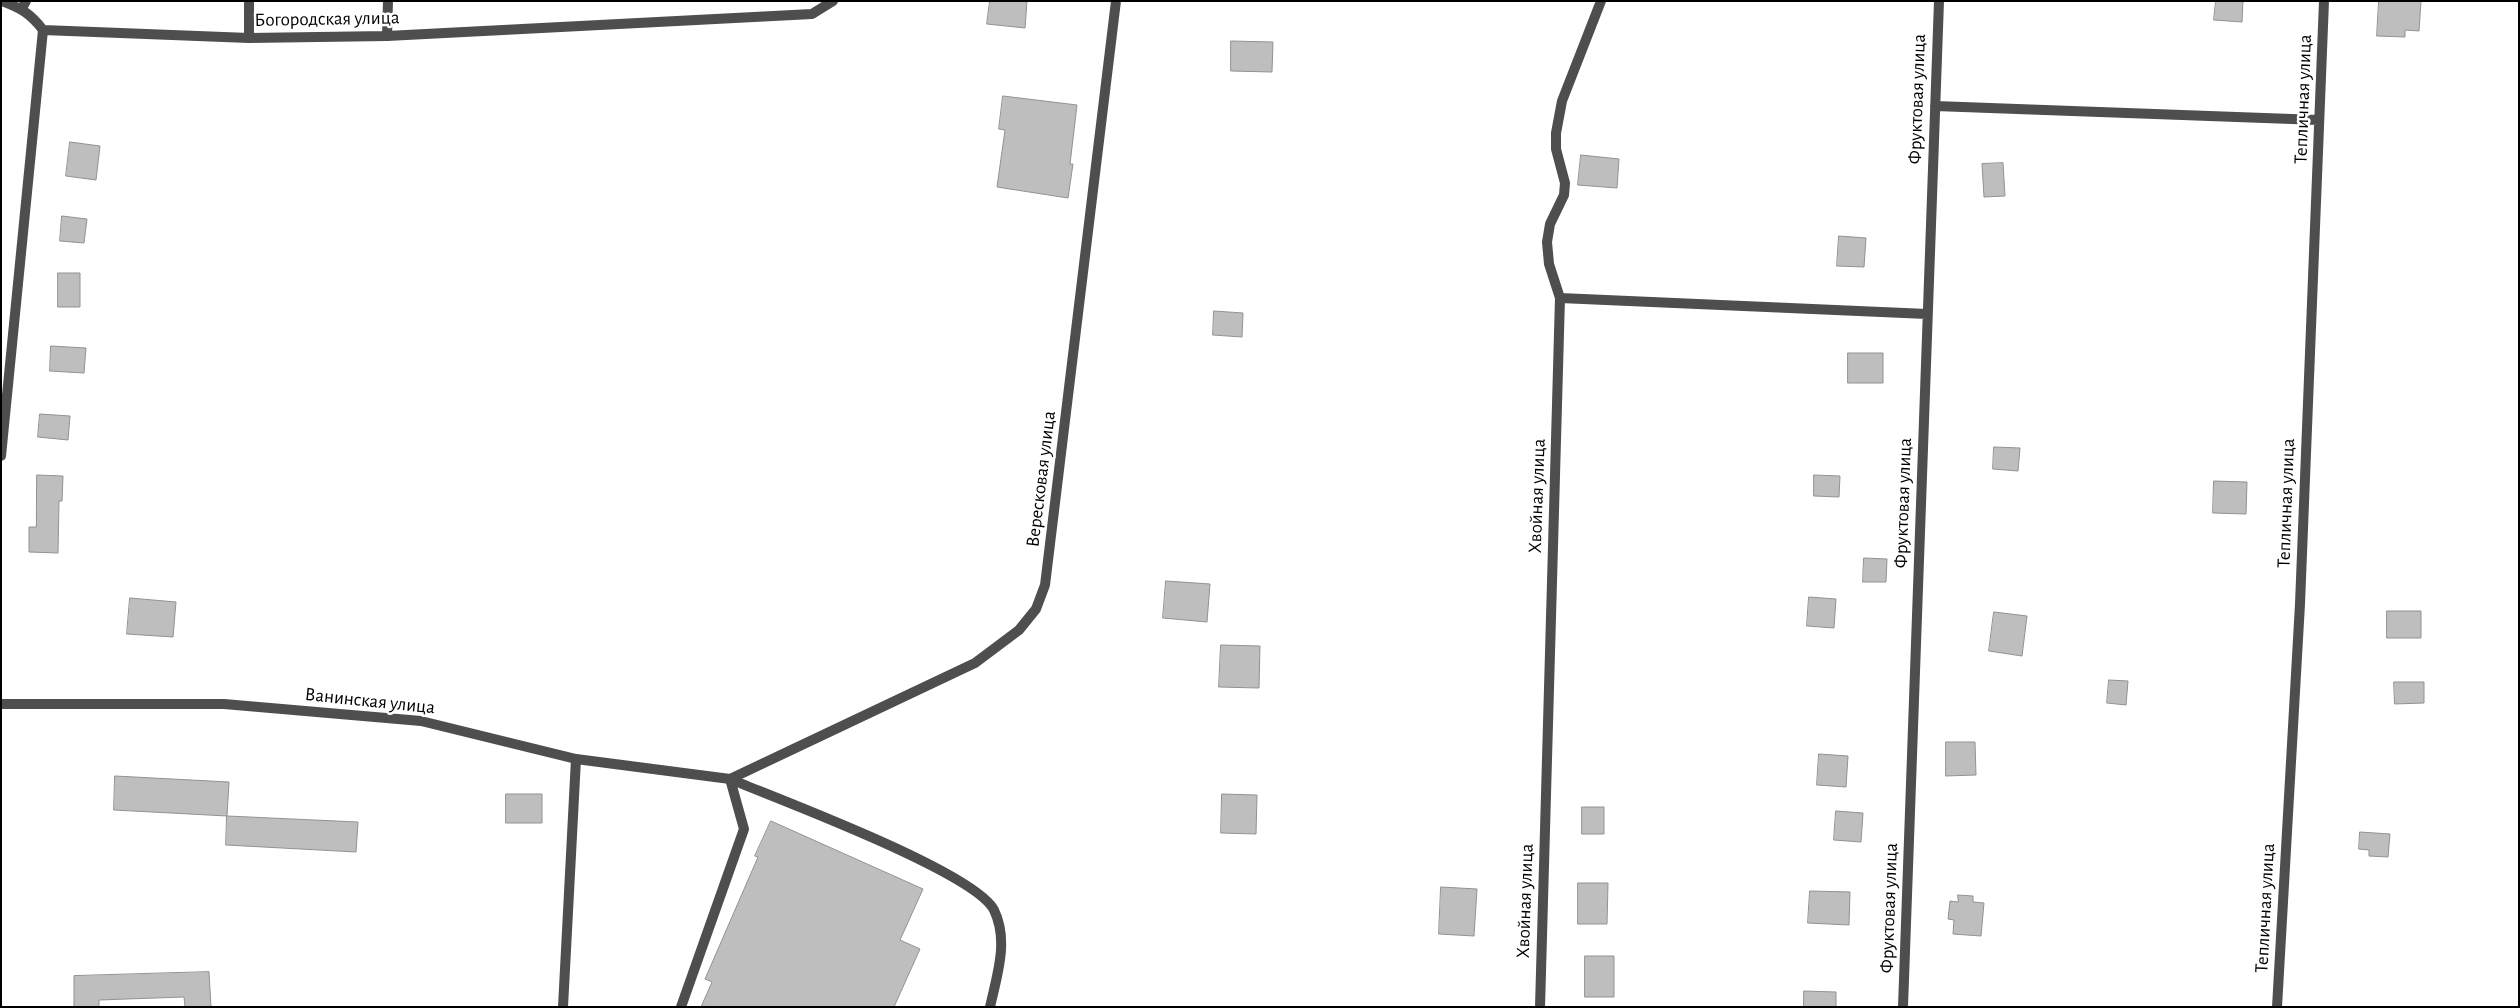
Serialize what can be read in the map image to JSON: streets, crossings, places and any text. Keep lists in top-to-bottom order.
{
  "streets": {
    "street": [
      "Богородская улица",
      "Фруктовая улица",
      "Тепличная улица",
      "Вересковая улица",
      "Хвойная улица",
      "Ванинская улица"
    ]
  },
  "crossings": [
    ["Вересковая улица", "Ванинская улица"]
  ]
}
